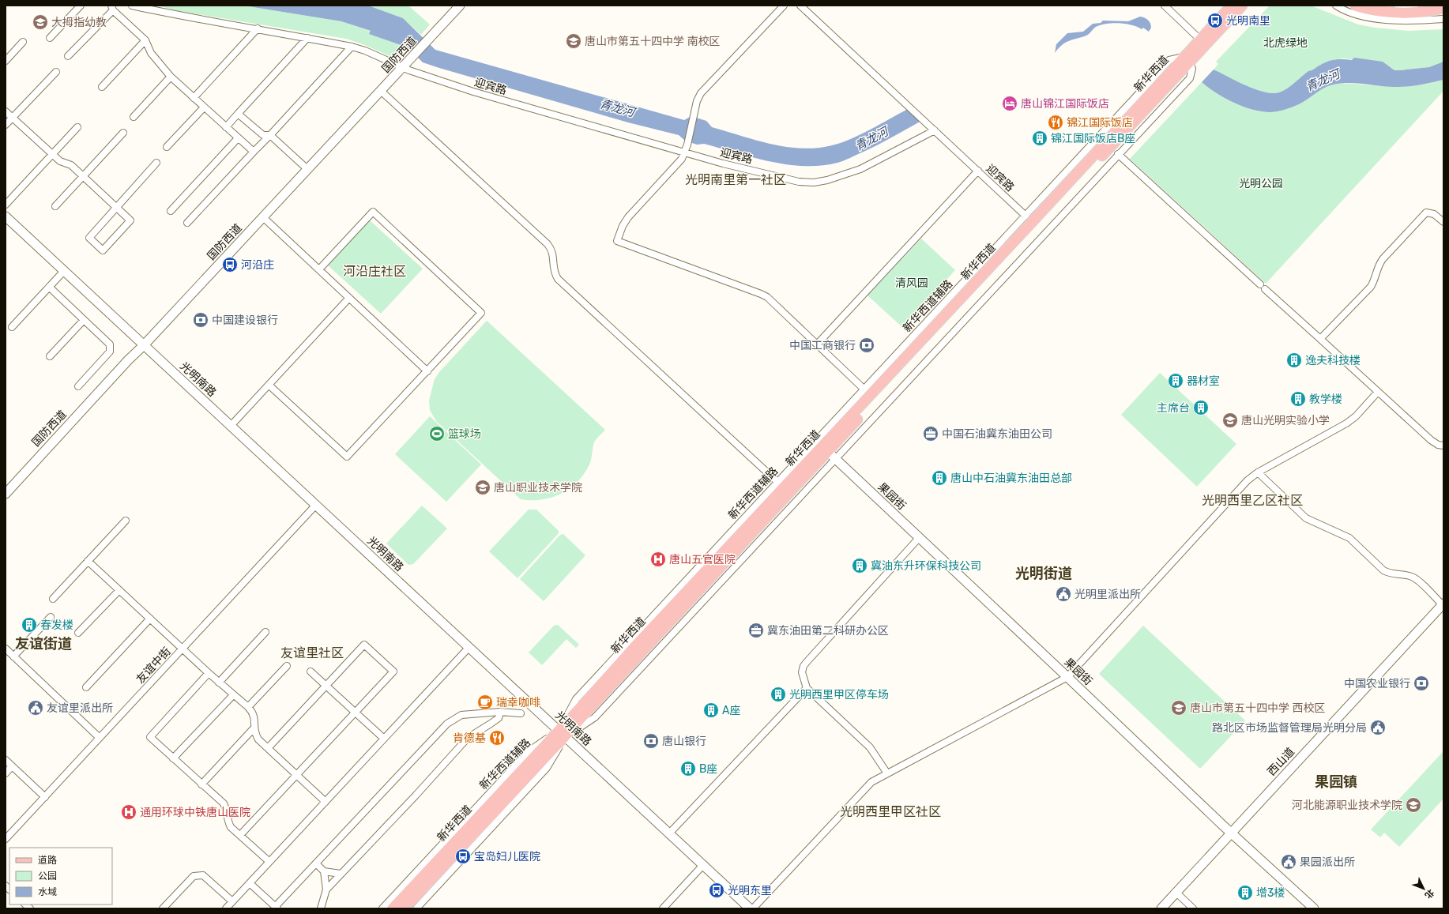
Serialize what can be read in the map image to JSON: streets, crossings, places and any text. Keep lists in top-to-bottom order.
{
  "streets": {
    "main road": ["新华西道"],
    "street": [
      "国防西道",
      "迎宾路",
      "新华西道辅路",
      "光明南路",
      "果园街",
      "友谊中街",
      "西山道"
    ]
  },
  "crossings": [
    ["国防西道", "迎宾路"],
    ["国防西道", "光明南路"],
    ["新华西道", "新华西道辅路"],
    ["新华西道", "光明南路"],
    ["新华西道", "果园街"],
    ["迎宾路", "新华西道辅路"],
    ["新华西道辅路", "光明南路"],
    ["新华西道辅路", "果园街"],
    ["光明南路", "友谊中街"],
    ["果园街", "西山道"]
  ],
  "districts": [
    "光明南里第一社区",
    "河沿庄社区",
    "光明西里乙区社区",
    "光明街道",
    "友谊街道",
    "友谊里社区",
    "果园镇",
    "光明西里甲区社区"
  ],
  "water": ["青龙河"],
  "parks": ["北虎绿地", "光明公园", "清风园"],
  "places": {
    "bus stop": [
      "光明南里",
      "河沿庄",
      "宝岛妇儿医院",
      "光明东里"
    ],
    "school or university": [
      "大拇指幼教",
      "唐山市第五十四中学 南校区",
      "唐山光明实验小学",
      "唐山职业技术学院",
      "唐山市第五十四中学 西校区",
      "河北能源职业技术学院"
    ],
    "hotel": ["唐山锦江国际饭店"],
    "restaurant": ["锦江国际饭店", "肯德基"],
    "building": [
      "锦江国际饭店B座",
      "逸夫科技楼",
      "器材室",
      "教学楼",
      "主席台",
      "唐山中石油冀东油田总部",
      "冀油东升环保科技公司",
      "春发楼",
      "光明西里甲区停车场",
      "A座",
      "B座",
      "增3楼"
    ],
    "bank": [
      "中国建设银行",
      "中国工商银行",
      "中国农业银行",
      "唐山银行"
    ],
    "sports": ["篮球场"],
    "office": ["中国石油冀东油田公司", "冀东油田第二科研办公区"],
    "hospital": ["唐山五官医院", "通用环球中铁唐山医院"],
    "public building": [
      "光明里派出所",
      "友谊里派出所",
      "路北区市场监督管理局光明分局",
      "果园派出所"
    ],
    "cafe": ["瑞幸咖啡"]
  },
  "legend": ["道路", "公园", "水域"],
  "north": "bottom right"
}
